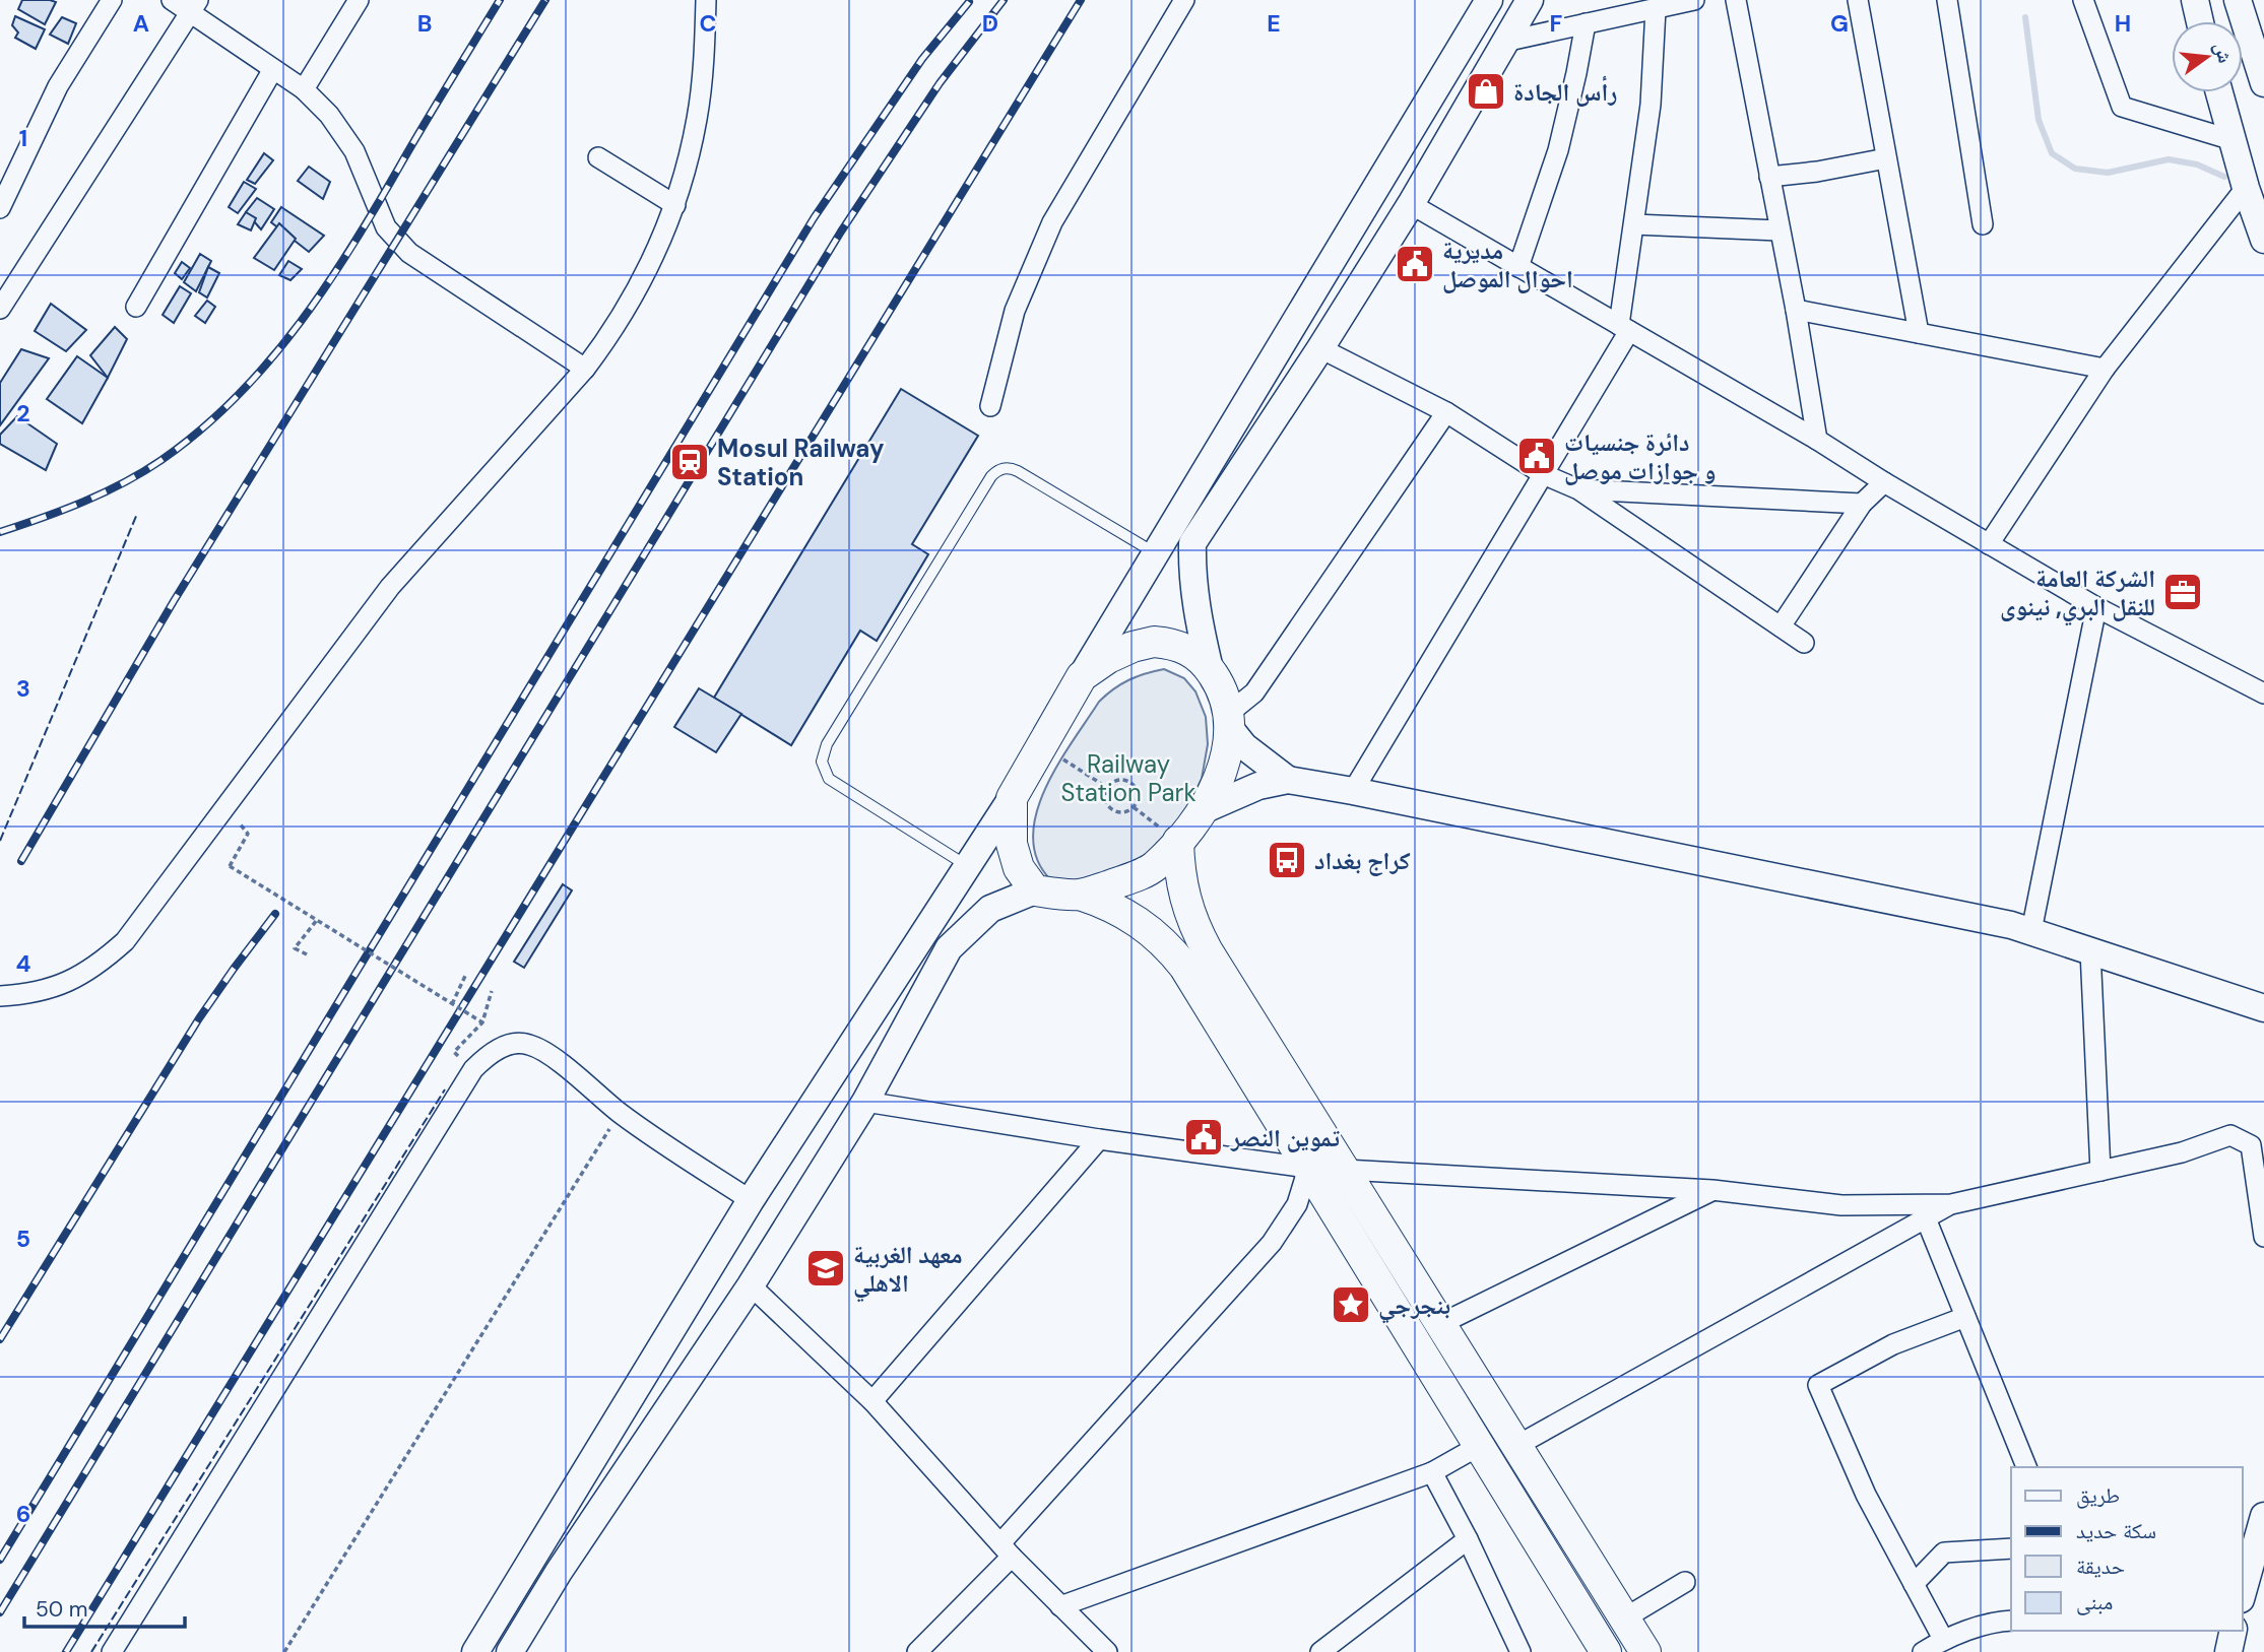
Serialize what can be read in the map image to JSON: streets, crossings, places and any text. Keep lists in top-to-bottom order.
{
  "parks": ["Railway Station Park"],
  "places": {
    "shop": ["رأس الجادة"],
    "public building": ["مديرية احوال الموصل", "دائرة جنسيات و جوازات موصل", "تموين النصر"],
    "station": ["Mosul Railway Station"],
    "office": ["الشركة العامة للنقل البري, نينوى"],
    "bus stop": ["كراج بغداد"],
    "school or university": ["معهد الغربية الاهلي"],
    "place": ["بنجرجي"]
  },
  "legend": [
    "طريق",
    "سكة حديد",
    "حديقة",
    "مبنى"
  ],
  "scale_bar": "50 m",
  "north": "right",
  "grid": {
    "columns": [
      "A",
      "B",
      "C",
      "D",
      "E",
      "F",
      "G",
      "H"
    ],
    "rows": [
      "1",
      "2",
      "3",
      "4",
      "5",
      "6"
    ]
  }
}
